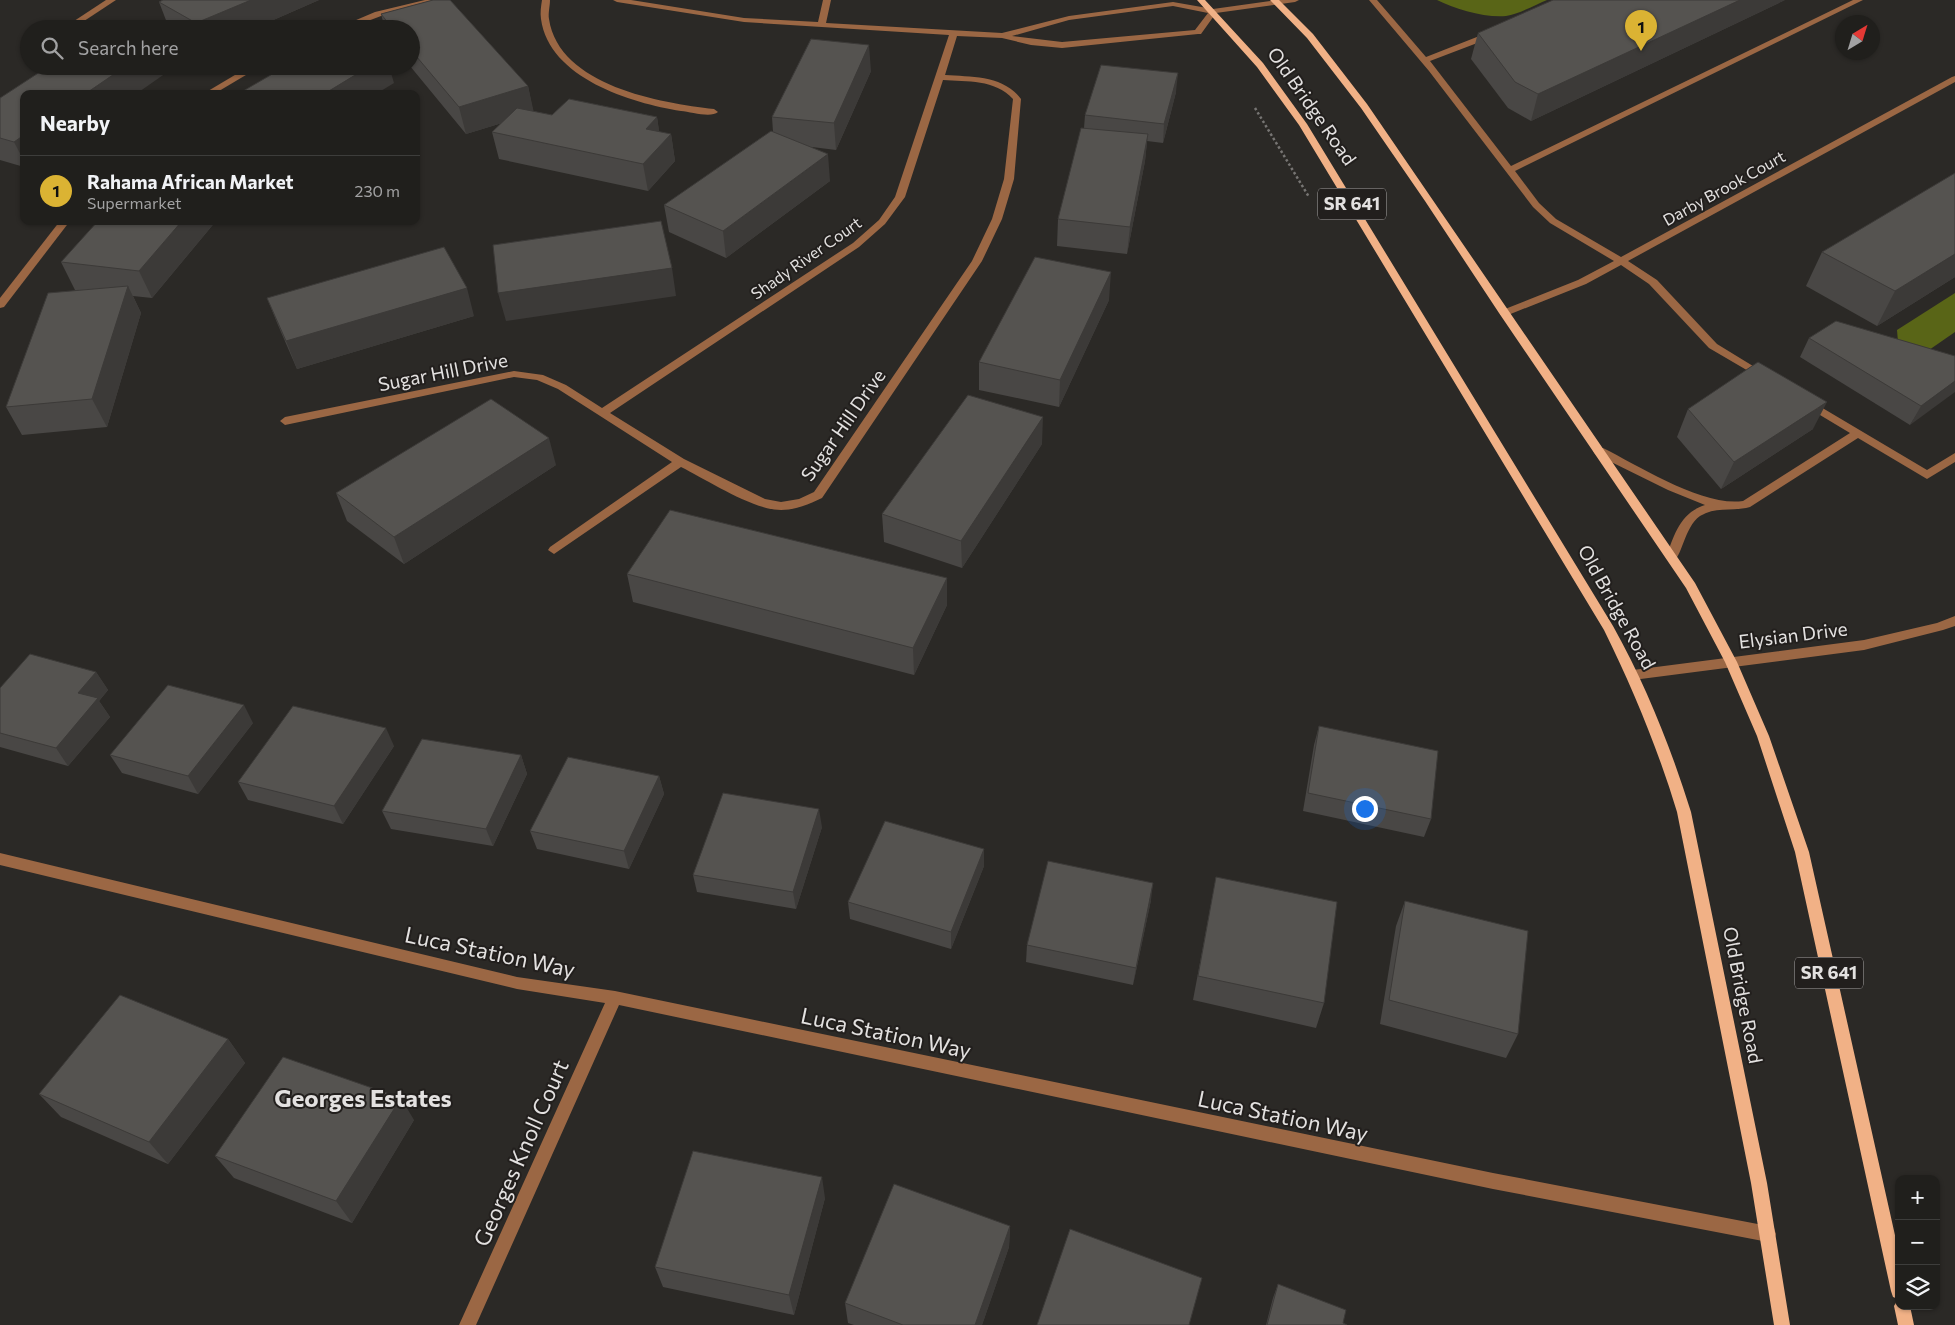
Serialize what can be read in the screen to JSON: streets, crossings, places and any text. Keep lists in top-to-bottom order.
{
  "streets": {
    "main road": ["Old Bridge Road", "SR 641"],
    "street": [
      "Darby Brook Court",
      "Shady River Court",
      "Sugar Hill Drive",
      "Elysian Drive",
      "Luca Station Way",
      "Georges Knoll Court"
    ]
  },
  "crossings": [
    ["Old Bridge Road", "Darby Brook Court"],
    ["Old Bridge Road", "Elysian Drive"],
    ["Old Bridge Road", "Luca Station Way"],
    ["Shady River Court", "Sugar Hill Drive"],
    ["Luca Station Way", "Georges Knoll Court"]
  ],
  "districts": ["Georges Estates"],
  "north": "top right",
  "page": {
    "pins": "1",
    "search": "Search here",
    "heading": "Nearby",
    "list": [
      {
        "mark": "1",
        "name": "Rahama African Market",
        "note": "Supermarket",
        "value": "230 m"
      }
    ],
    "map_buttons": ["+", "−"]
  }
}
